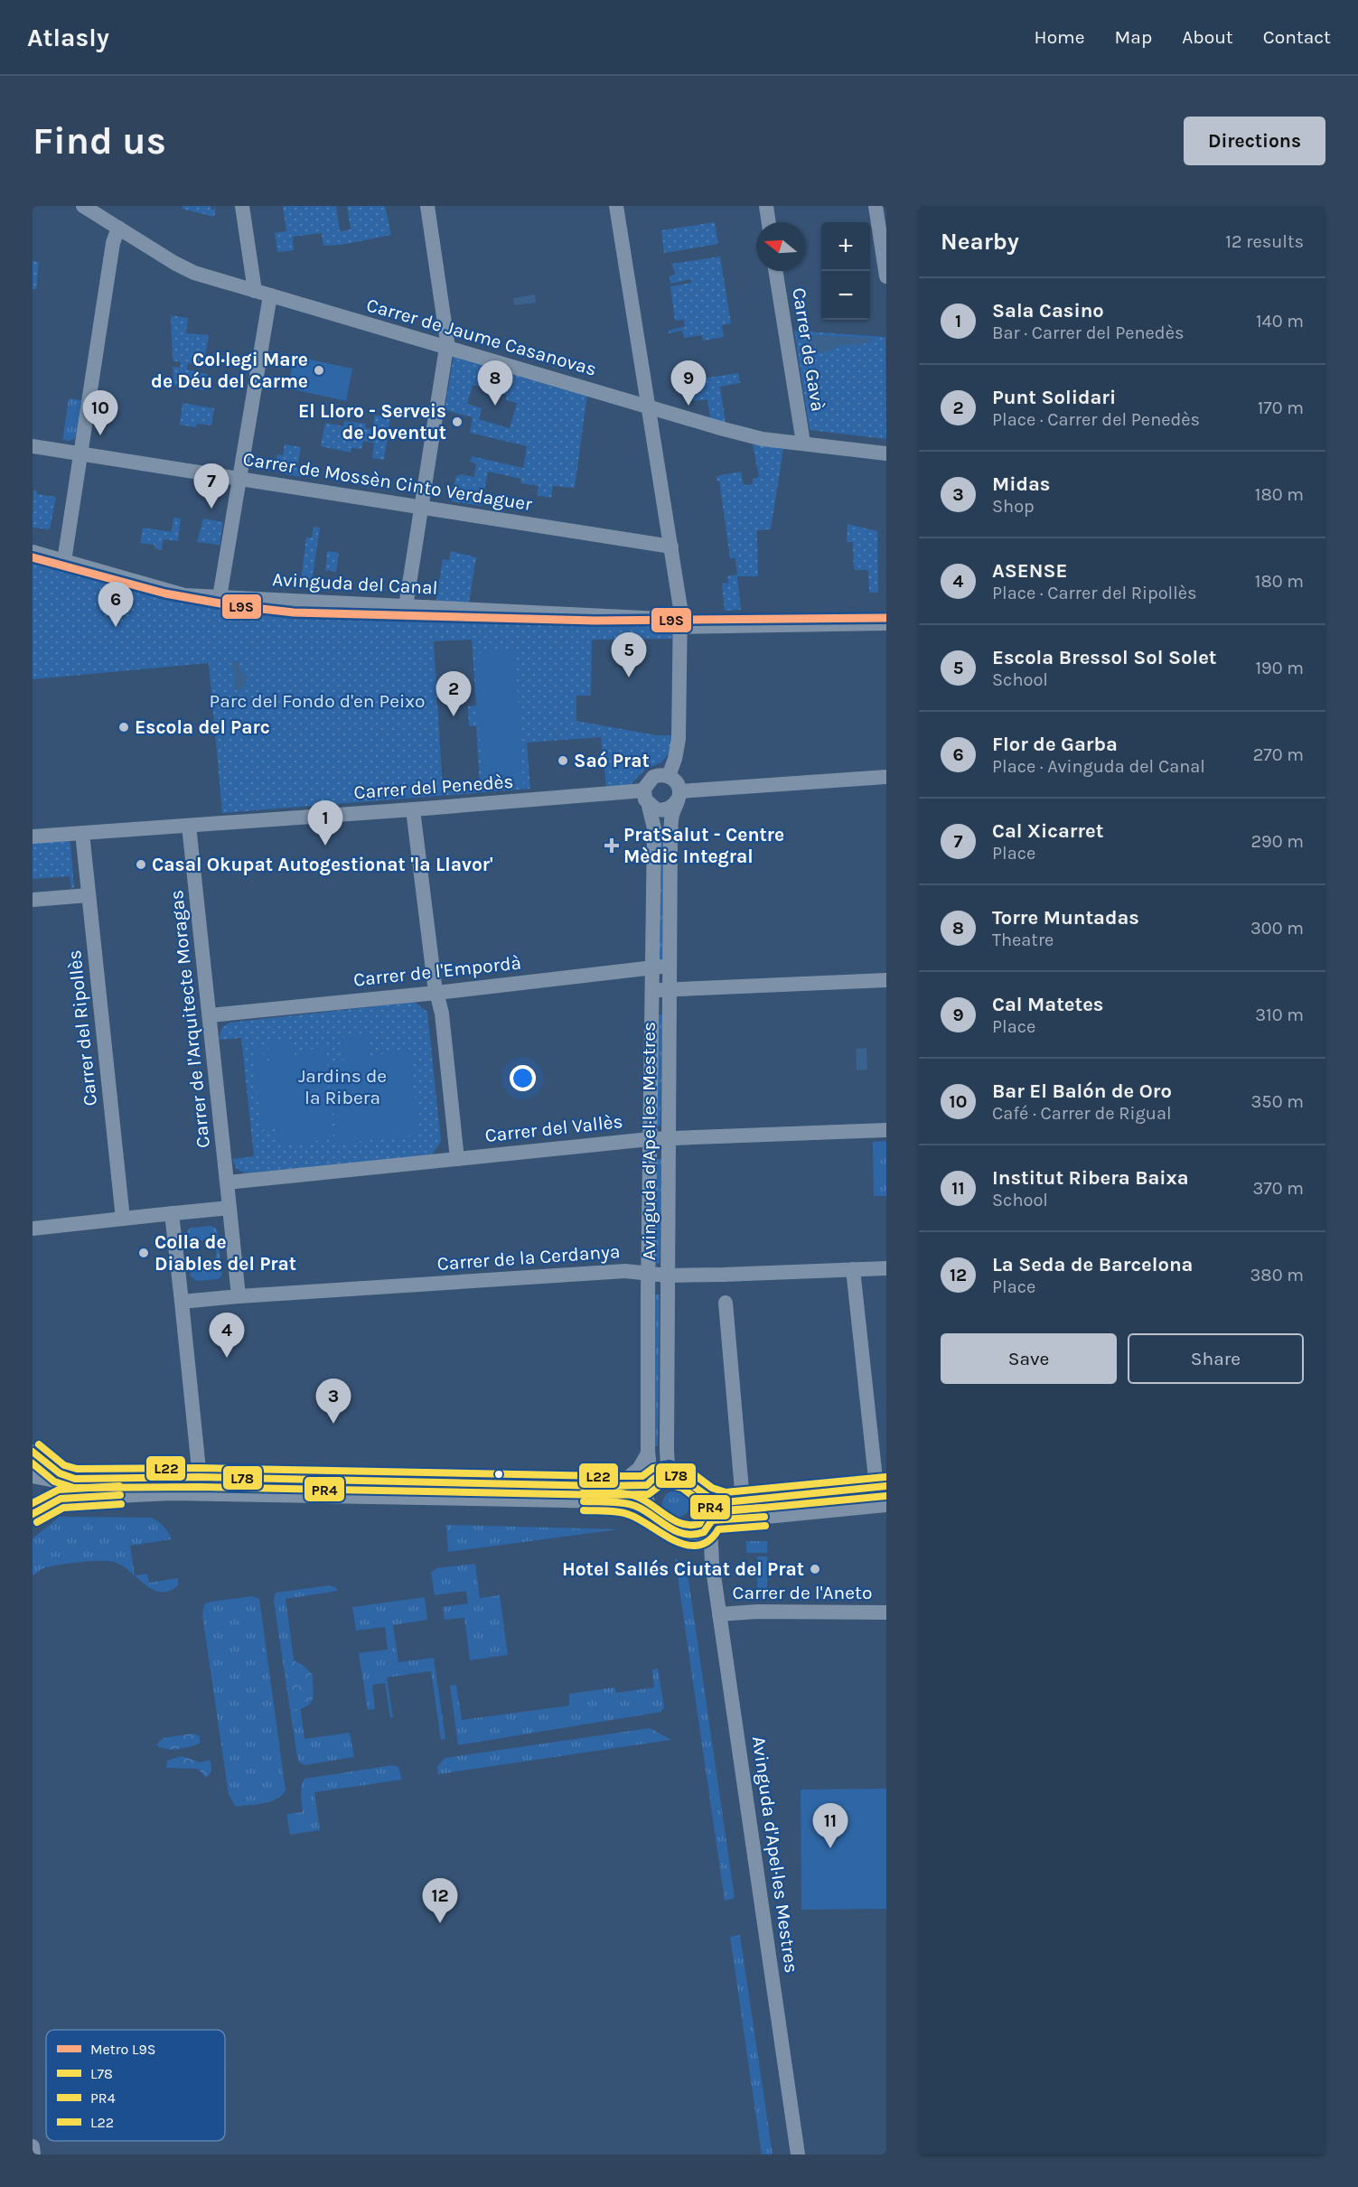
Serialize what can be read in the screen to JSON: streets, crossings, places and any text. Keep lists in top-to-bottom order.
{
  "streets": {
    "street": [
      "Carrer de Jaume Casanovas",
      "Carrer de Gavà",
      "Carrer de Mossèn Cinto Verdaguer",
      "Avinguda del Canal",
      "Carrer del Penedès",
      "Carrer de l'Empordà",
      "Carrer de l'Arquitecte Moragas",
      "Carrer del Ripollès",
      "Carrer del Vallès",
      "Avinguda d'Apel·les Mestres",
      "Carrer de la Cerdanya",
      "Carrer de l'Aneto"
    ]
  },
  "crossings": [
    ["Carrer de Jaume Casanovas", "Carrer de Gavà"],
    ["Carrer del Penedès", "Carrer de l'Arquitecte Moragas"],
    ["Carrer del Penedès", "Carrer del Ripollès"],
    ["Carrer del Penedès", "Avinguda d'Apel·les Mestres"],
    ["Carrer de l'Empordà", "Carrer de l'Arquitecte Moragas"],
    ["Carrer de l'Empordà", "Avinguda d'Apel·les Mestres"],
    ["Carrer de l'Arquitecte Moragas", "Carrer del Vallès"],
    ["Carrer de l'Arquitecte Moragas", "Carrer de la Cerdanya"],
    ["Carrer del Vallès", "Avinguda d'Apel·les Mestres"],
    ["Avinguda d'Apel·les Mestres", "Carrer de la Cerdanya"],
    ["Avinguda d'Apel·les Mestres", "Carrer de l'Aneto"]
  ],
  "parks": ["Parc del Fondo d'en Peixo", "Jardins de la Ribera"],
  "places": {
    "other": [
      "Col·legi Mare de Déu del Carme",
      "El Lloro - Serveis de Joventut",
      "Escola del Parc",
      "Saó Prat",
      "Casal Okupat Autogestionat 'la Llavor'",
      "Colla de Diables del Prat",
      "Hotel Sallés Ciutat del Prat"
    ],
    "health": ["PratSalut - Centre Mèdic Integral"]
  },
  "lines": [
    "metro line L9S",
    "transit line L22",
    "transit line L78",
    "transit line PR4"
  ],
  "legend": [
    "Metro L9S",
    "L78",
    "PR4",
    "L22"
  ],
  "north": "left",
  "page": {
    "header": "Atlasly",
    "nav": [
      "Home",
      "Map",
      "About",
      "Contact"
    ],
    "buttons": [
      "Directions",
      ["Save", "Share"]
    ],
    "title": "Find us",
    "heading": ["Nearby", "12 results"],
    "map_buttons": ["+", "−"],
    "list": [
      {
        "mark": "1",
        "name": "Sala Casino",
        "note": "Bar · Carrer del Penedès",
        "value": "140 m"
      },
      {
        "mark": "2",
        "name": "Punt Solidari",
        "note": "Place · Carrer del Penedès",
        "value": "170 m"
      },
      {
        "mark": "3",
        "name": "Midas",
        "note": "Shop",
        "value": "180 m"
      },
      {
        "mark": "4",
        "name": "ASENSE",
        "note": "Place · Carrer del Ripollès",
        "value": "180 m"
      },
      {
        "mark": "5",
        "name": "Escola Bressol Sol Solet",
        "note": "School",
        "value": "190 m"
      },
      {
        "mark": "6",
        "name": "Flor de Garba",
        "note": "Place · Avinguda del Canal",
        "value": "270 m"
      },
      {
        "mark": "7",
        "name": "Cal Xicarret",
        "note": "Place",
        "value": "290 m"
      },
      {
        "mark": "8",
        "name": "Torre Muntadas",
        "note": "Theatre",
        "value": "300 m"
      },
      {
        "mark": "9",
        "name": "Cal Matetes",
        "note": "Place",
        "value": "310 m"
      },
      {
        "mark": "10",
        "name": "Bar El Balón de Oro",
        "note": "Café · Carrer de Rigual",
        "value": "350 m"
      },
      {
        "mark": "11",
        "name": "Institut Ribera Baixa",
        "note": "School",
        "value": "370 m"
      },
      {
        "mark": "12",
        "name": "La Seda de Barcelona",
        "note": "Place",
        "value": "380 m"
      }
    ],
    "pins": [
      "8",
      "9",
      "10",
      "7",
      "6",
      "5",
      "2",
      "1",
      "4",
      "3",
      "11",
      "12"
    ]
  }
}
